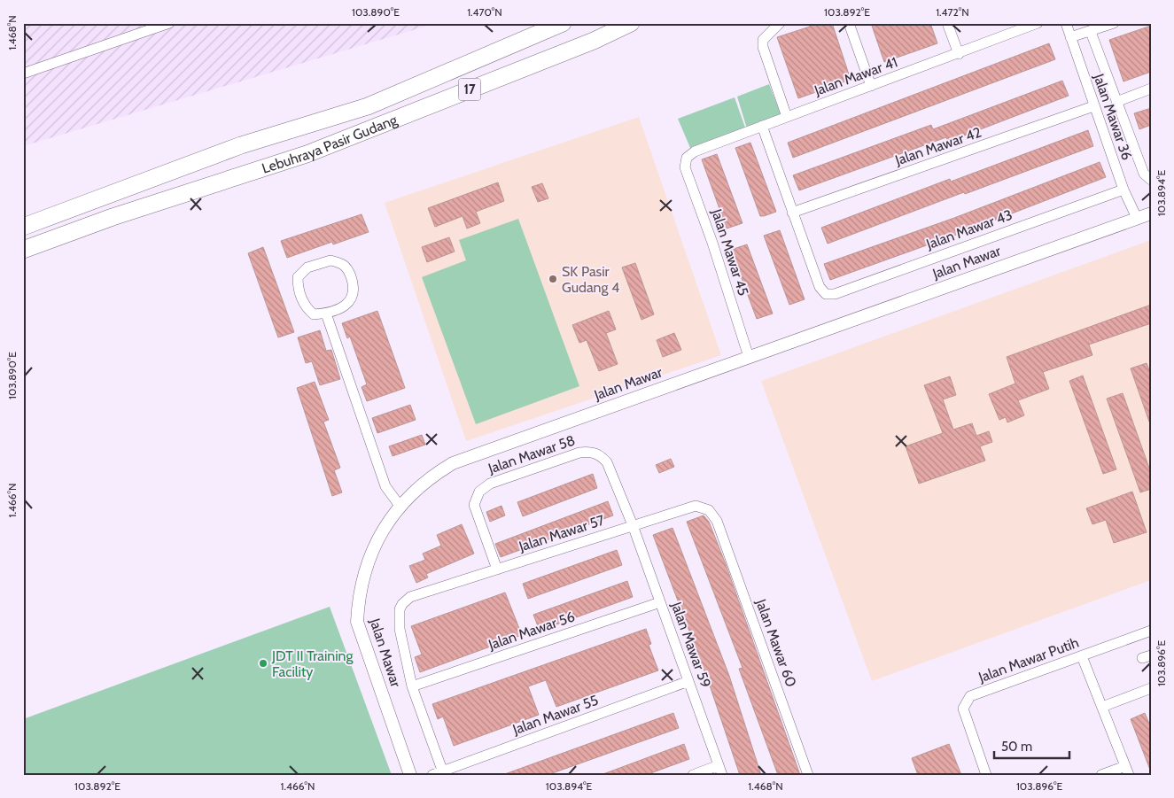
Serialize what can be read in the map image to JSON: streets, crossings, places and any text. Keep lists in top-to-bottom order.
{
  "streets": {
    "highway": ["17", "Lebuhraya Pasir Gudang"],
    "street": [
      "Jalan Mawar 41",
      "Jalan Mawar 36",
      "Jalan Mawar 42",
      "Jalan Mawar 43",
      "Jalan Mawar 45",
      "Jalan Mawar",
      "Jalan Mawar 58",
      "Jalan Mawar 57",
      "Jalan Mawar 56",
      "Jalan Mawar 60",
      "Jalan Mawar 59",
      "Jalan Mawar Putih",
      "Jalan Mawar 55"
    ]
  },
  "crossings": [
    ["Jalan Mawar 41", "Jalan Mawar 45"],
    ["Jalan Mawar 36", "Jalan Mawar 42"],
    ["Jalan Mawar 36", "Jalan Mawar 43"],
    ["Jalan Mawar 36", "Jalan Mawar"],
    ["Jalan Mawar 42", "Jalan Mawar 43"],
    ["Jalan Mawar 45", "Jalan Mawar"],
    ["Jalan Mawar 58", "Jalan Mawar 57"],
    ["Jalan Mawar 58", "Jalan Mawar 59"],
    ["Jalan Mawar 57", "Jalan Mawar 56"],
    ["Jalan Mawar 57", "Jalan Mawar 60"],
    ["Jalan Mawar 57", "Jalan Mawar 59"],
    ["Jalan Mawar 56", "Jalan Mawar 59"],
    ["Jalan Mawar 59", "Jalan Mawar 55"]
  ],
  "places": ["SK Pasir Gudang 4", "JDT II Training Facility"],
  "scale_bar": "50 m",
  "coordinates": [
    "103.890°E",
    "1.470°N",
    "103.892°E",
    "1.472°N",
    "1.468°N",
    "103.894°E",
    "1.466°N",
    "103.896°E"
  ]
}
